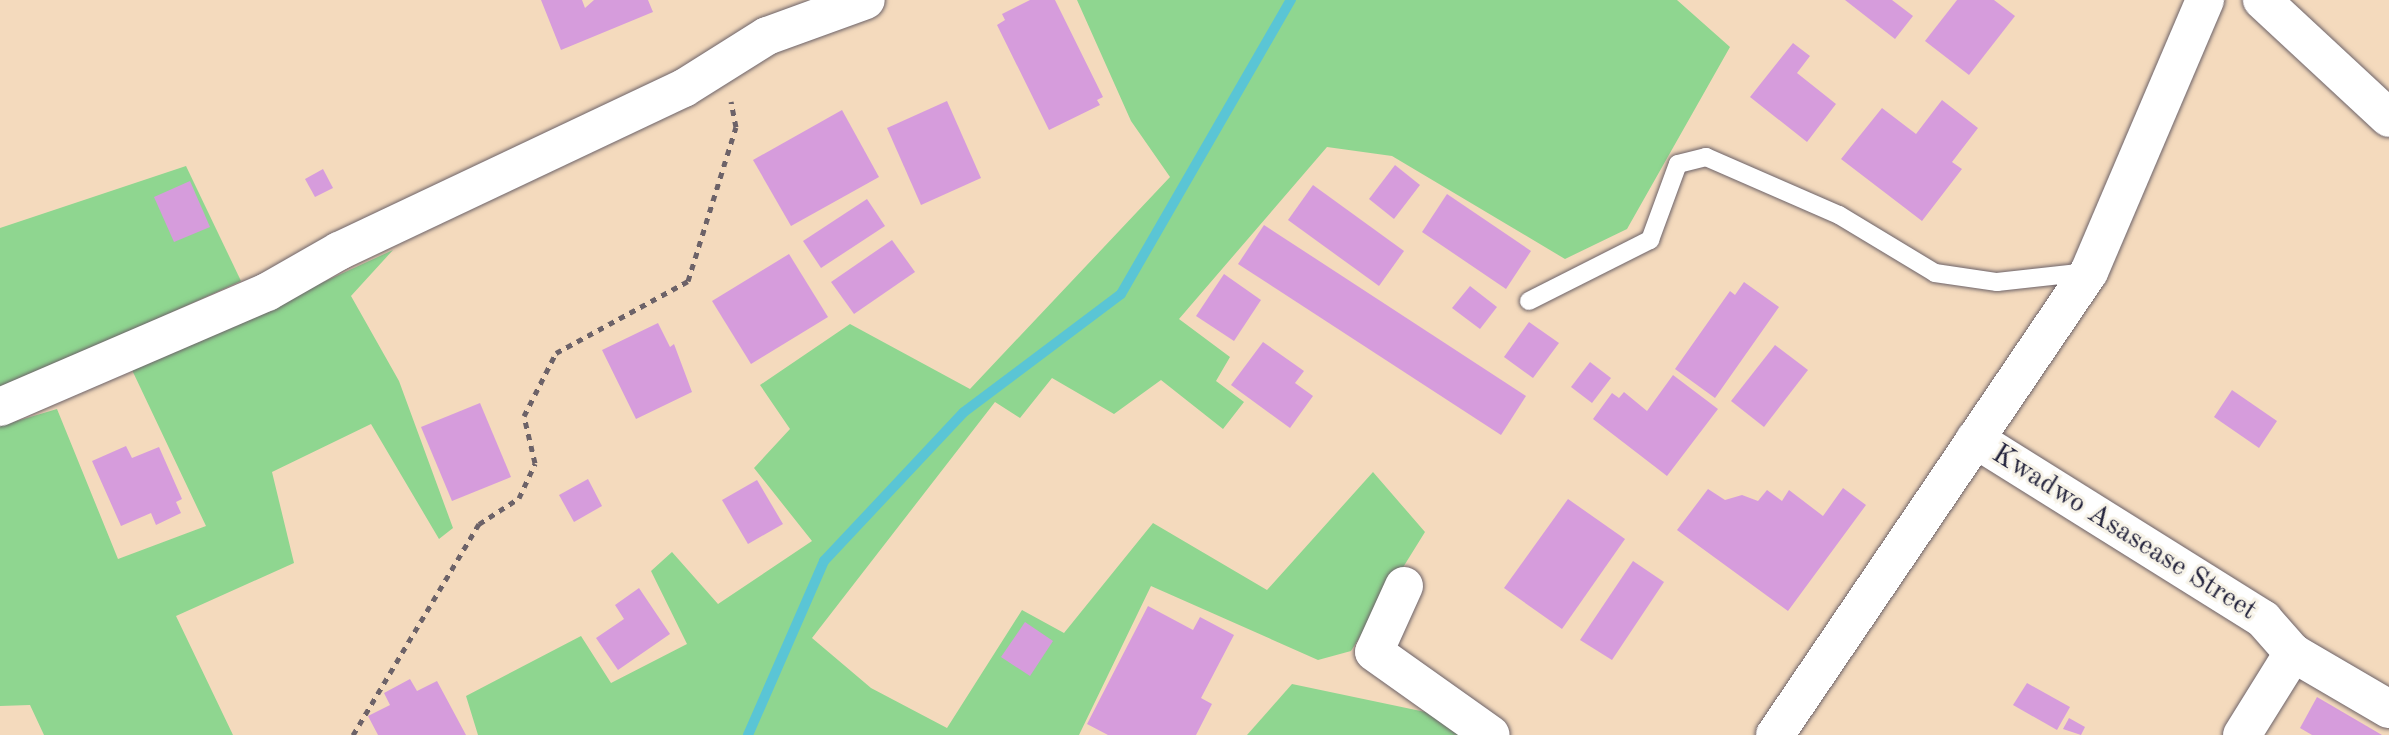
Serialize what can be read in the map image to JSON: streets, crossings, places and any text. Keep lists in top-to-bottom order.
{
  "streets": {
    "street": ["Kwadwo Asasease Street"]
  }
}
